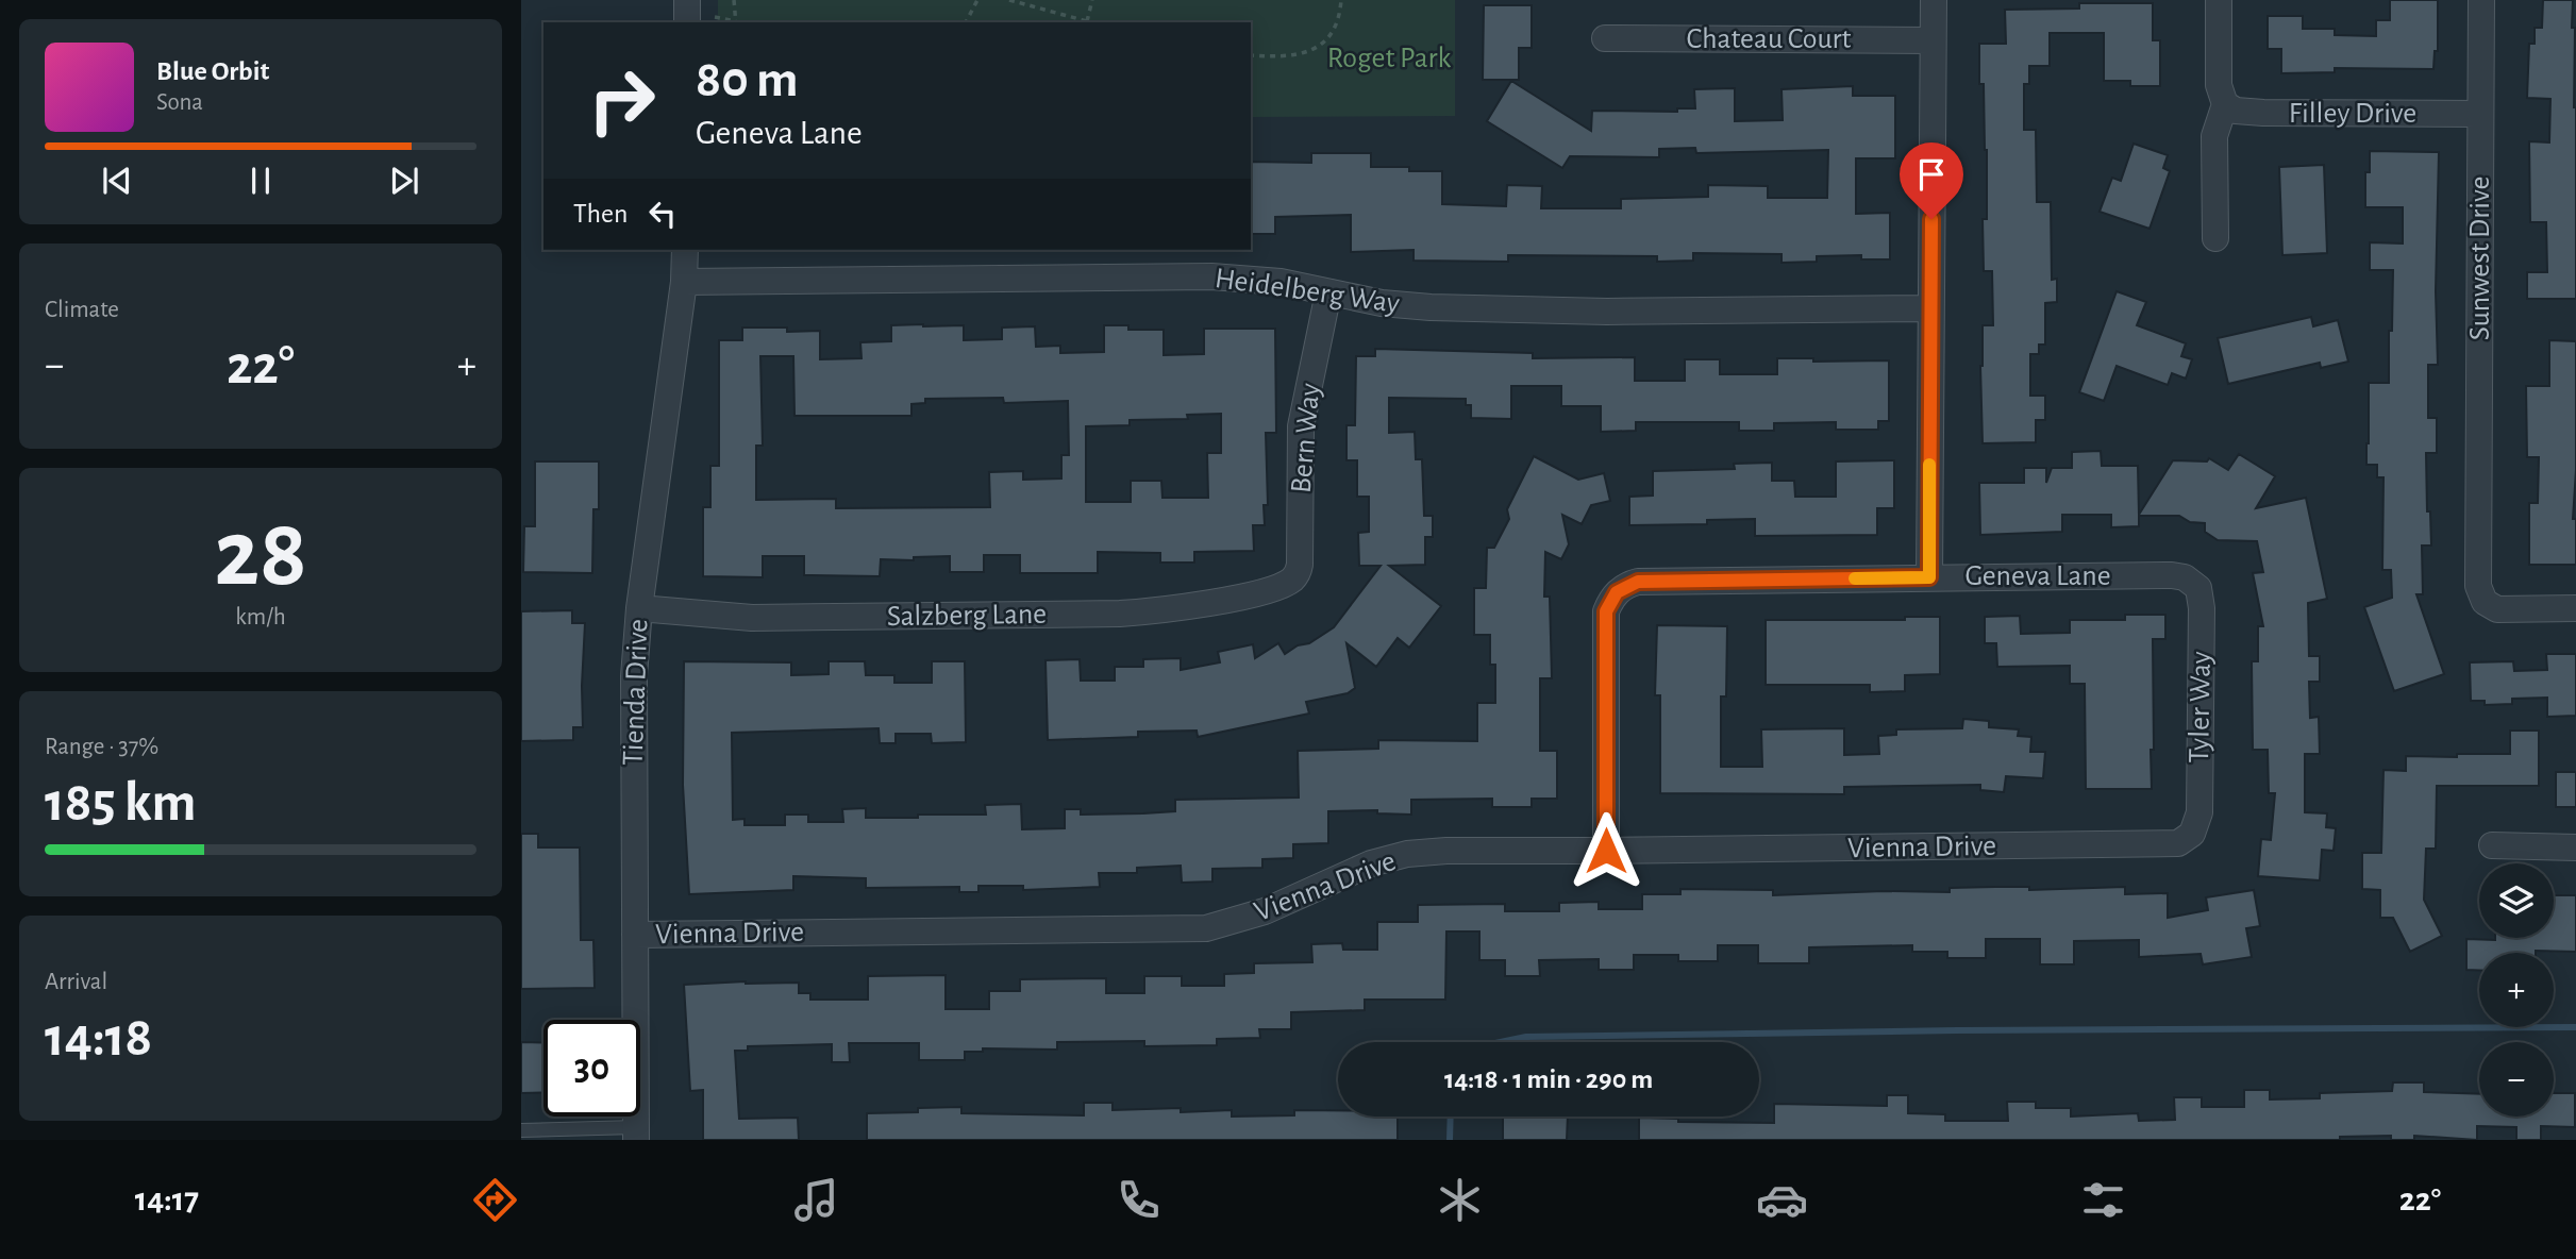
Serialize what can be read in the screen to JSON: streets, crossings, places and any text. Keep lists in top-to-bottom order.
{
  "streets": {
    "street": [
      "Chateau Court",
      "Filley Drive",
      "Sunwest Drive",
      "Heidelberg Way",
      "Bern Way",
      "Geneva Lane",
      "Salzberg Lane",
      "Tienda Drive",
      "Tyler Way",
      "Vienna Drive"
    ]
  },
  "crossings": [
    ["Filley Drive", "Sunwest Drive"],
    ["Heidelberg Way", "Bern Way"],
    ["Heidelberg Way", "Tienda Drive"],
    ["Bern Way", "Salzberg Lane"],
    ["Geneva Lane", "Tyler Way"],
    ["Geneva Lane", "Vienna Drive"],
    ["Salzberg Lane", "Tienda Drive"],
    ["Tienda Drive", "Vienna Drive"],
    ["Tyler Way", "Vienna Drive"]
  ],
  "parks": ["Roget Park"],
  "page": {
    "turn": ["80 m", "Geneva Lane"],
    "song": ["Blue Orbit", "Sona"],
    "then": "Then",
    "tile": [
      "Climate",
      ["28", "km/h"],
      ["Range · 37%", "185 km"],
      ["Arrival", "14:18"]
    ],
    "heat": ["−", "22°", "+"],
    "map_buttons": ["+", "−"],
    "limit": "30",
    "trip": "14:18 · 1 min · 290 m",
    "tabs": ["14:17", "22°"]
  }
}
